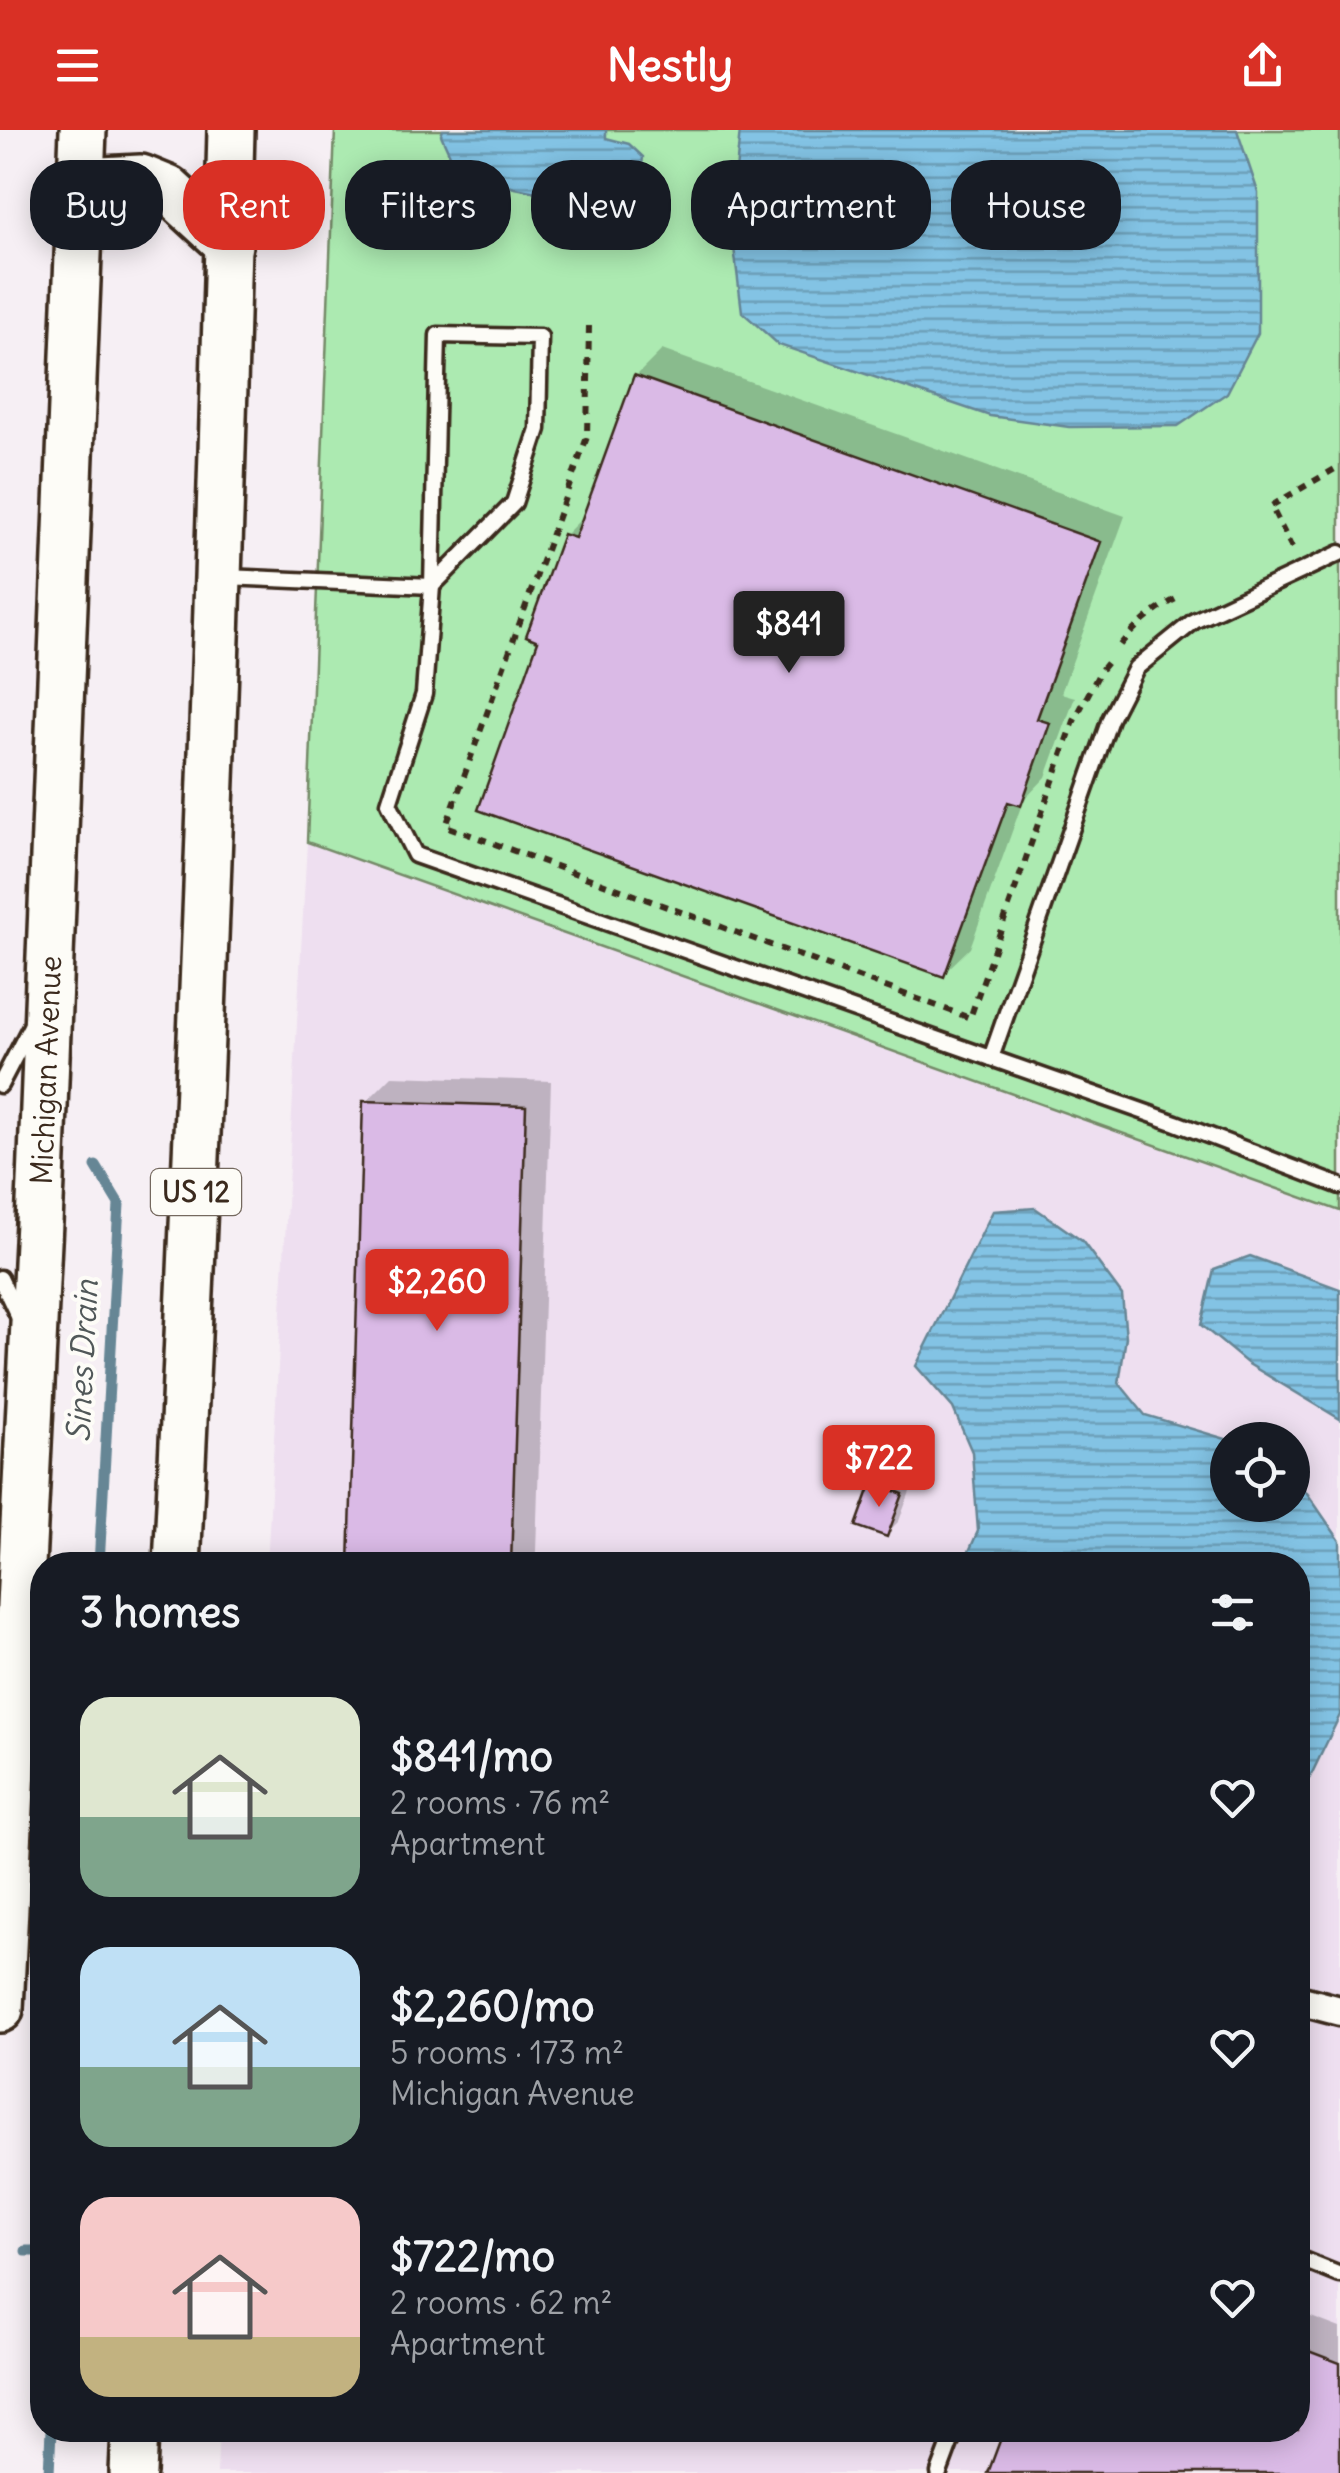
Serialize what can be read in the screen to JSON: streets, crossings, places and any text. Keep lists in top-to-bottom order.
{
  "streets": {
    "main road": ["Michigan Avenue", "US 12"]
  },
  "water": ["Sines Drain"],
  "page": {
    "header": "Nestly",
    "chip": [
      "Buy",
      "Rent",
      "Filters",
      "New",
      "Apartment",
      "House"
    ],
    "price": ["$841", "$2,260", "$722"],
    "heading": "3 homes",
    "list": [
      {
        "name": "$841/mo",
        "note": "2 rooms · 76 m² · Apartment"
      },
      {
        "name": "$2,260/mo",
        "note": "5 rooms · 173 m² · Michigan Avenue"
      },
      {
        "name": "$722/mo",
        "note": "2 rooms · 62 m² · Apartment"
      }
    ]
  }
}
